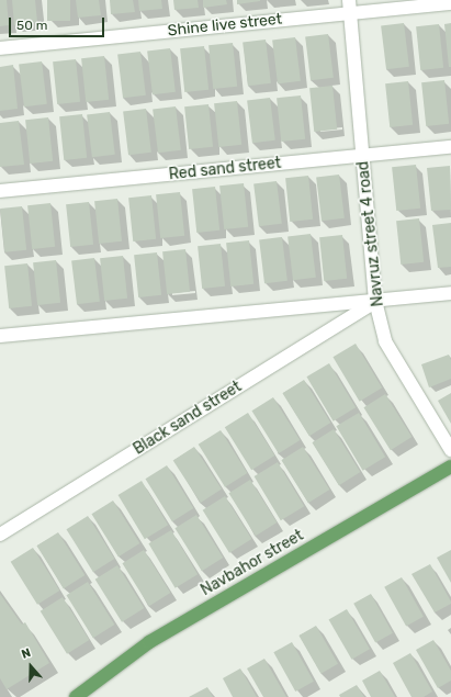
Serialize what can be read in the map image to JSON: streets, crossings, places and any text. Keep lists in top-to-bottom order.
{
  "streets": {
    "main road": ["Navbahor street"],
    "street": [
      "Shine live street",
      "Red sand street",
      "Navruz street 4 road",
      "Black sand street"
    ]
  },
  "crossings": [
    ["Shine live street", "Navruz street 4 road"],
    ["Red sand street", "Navruz street 4 road"],
    ["Navruz street 4 road", "Black sand street"]
  ],
  "scale_bar": "50 m",
  "north": "top"
}
